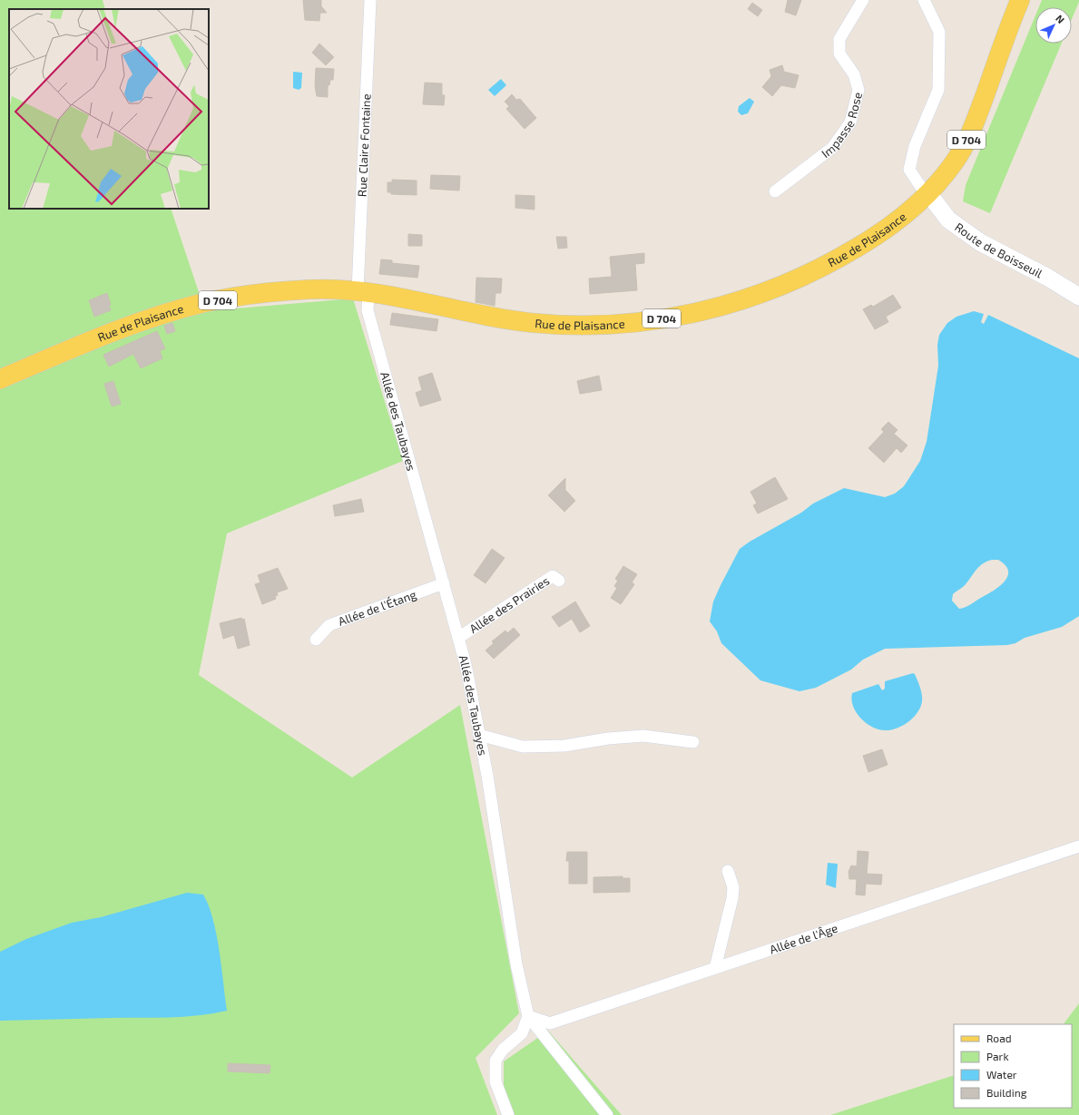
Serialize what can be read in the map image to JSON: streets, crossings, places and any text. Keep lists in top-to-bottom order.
{
  "streets": {
    "main road": ["D 704", "Rue de Plaisance", "Route de Boisseuil"],
    "street": [
      "Impasse Rose",
      "Rue Claire Fontaine",
      "Allée des Taubayes",
      "Allée des Prairies",
      "Allée de l'Étang",
      "Allée de l'Âge"
    ]
  },
  "crossings": [
    ["Rue Claire Fontaine", "Rue de Plaisance"],
    ["Rue Claire Fontaine", "Allée des Taubayes"],
    ["Rue de Plaisance", "Route de Boisseuil"],
    ["Rue de Plaisance", "Allée des Taubayes"],
    ["Allée des Taubayes", "Allée des Prairies"],
    ["Allée des Taubayes", "Allée de l'Étang"],
    ["Allée des Taubayes", "Allée de l'Âge"]
  ],
  "legend": [
    "Road",
    "Park",
    "Water",
    "Building"
  ],
  "north": "top right"
}
